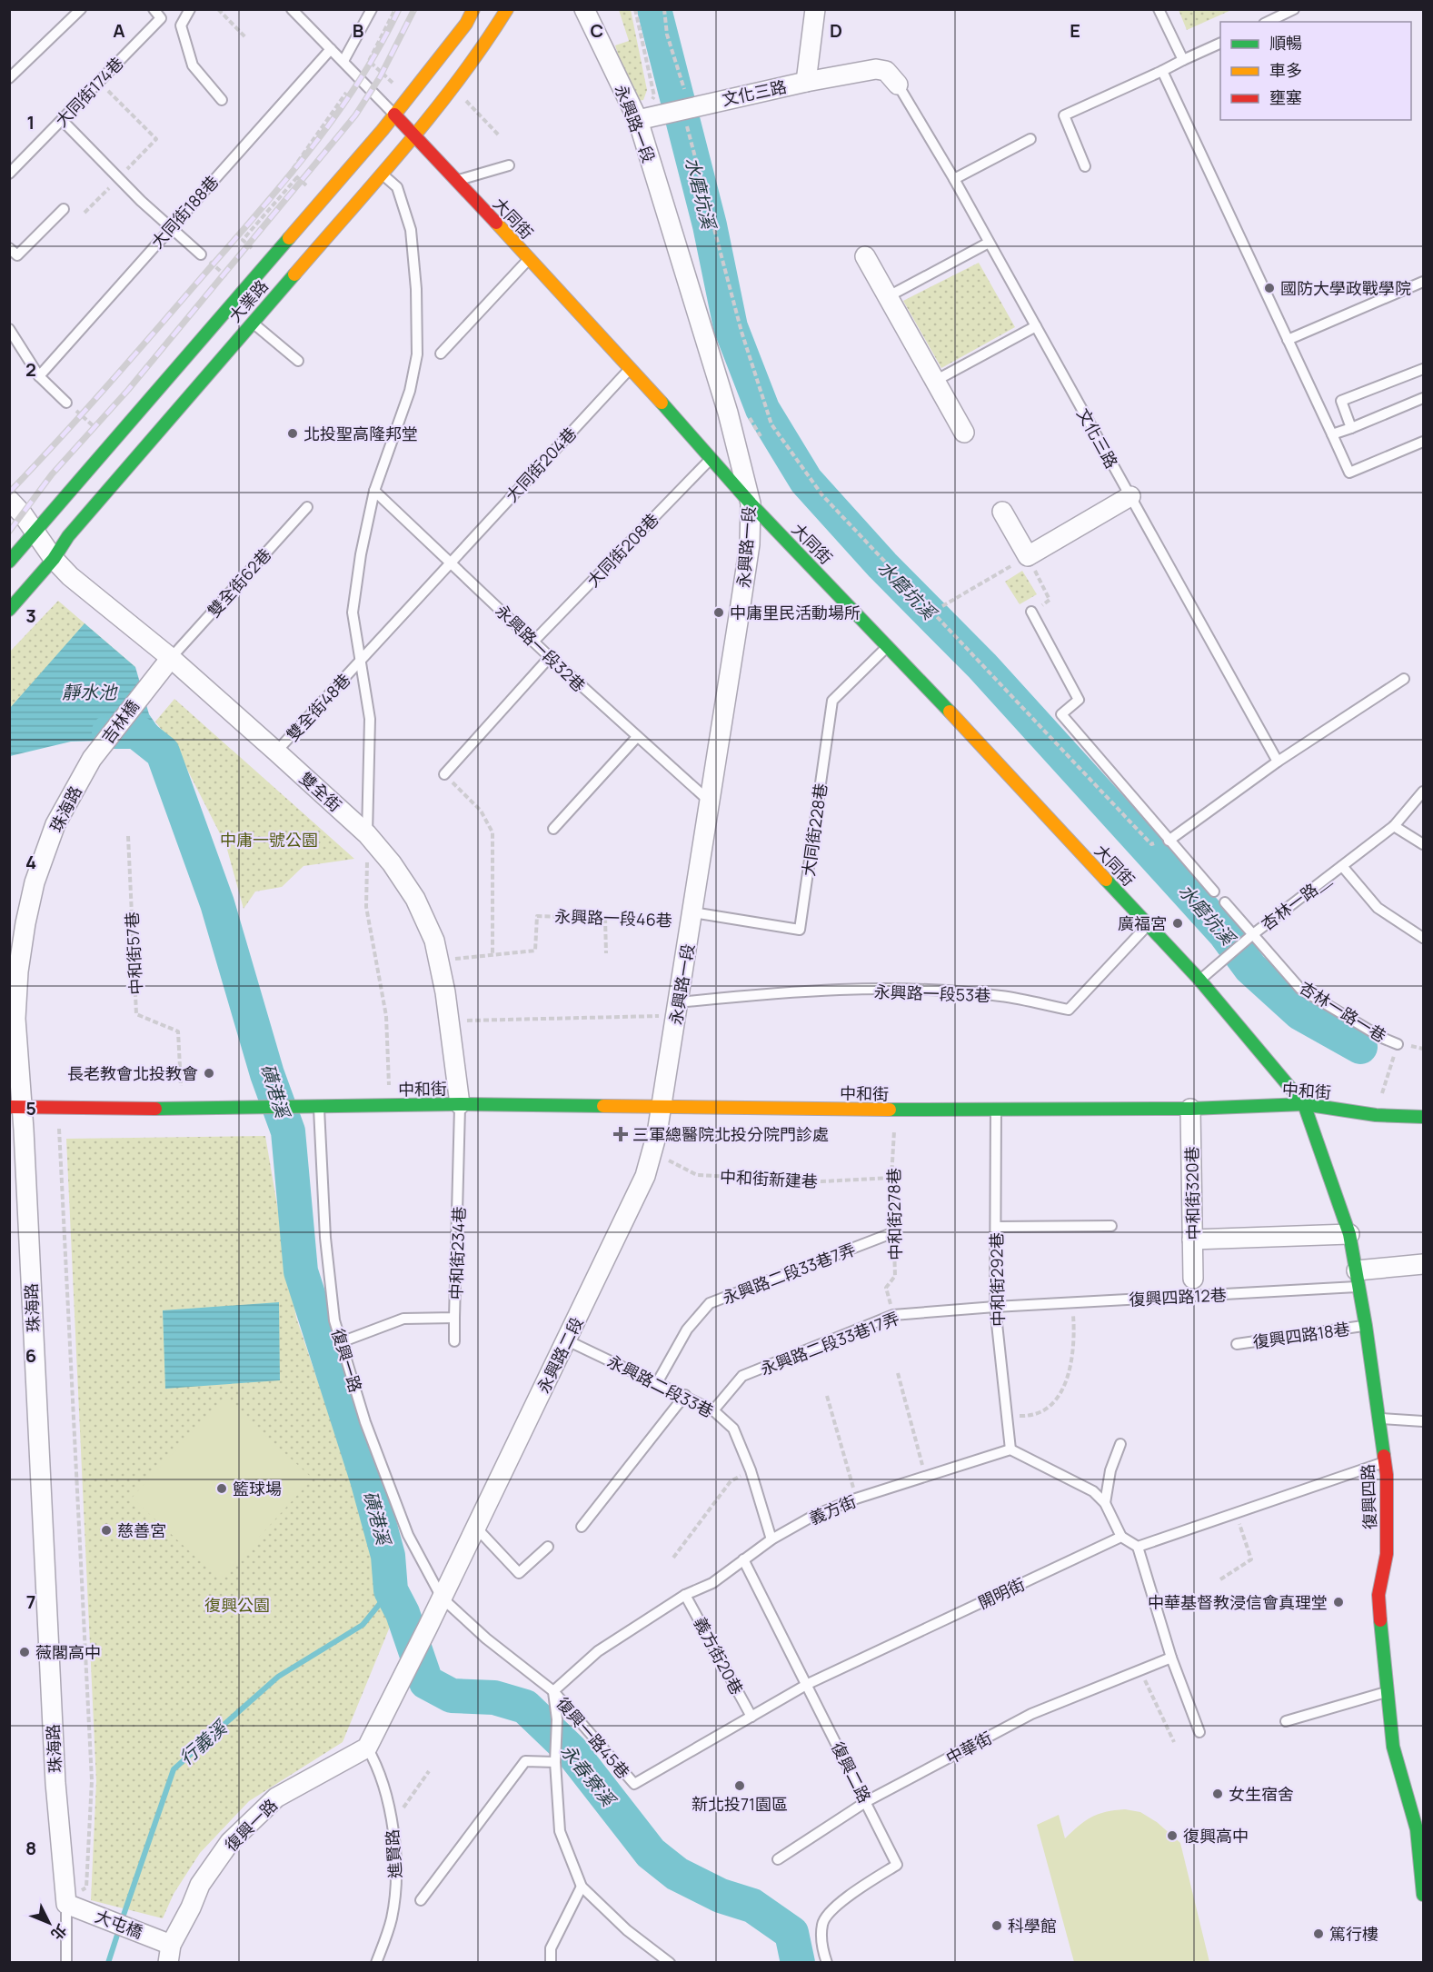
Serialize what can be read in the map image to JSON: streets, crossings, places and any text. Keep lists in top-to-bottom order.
{
  "streets": {
    "street": [
      "文化三路",
      "永興路一段",
      "大同街",
      "大業路",
      "吉林橋",
      "雙全街",
      "珠海路",
      "中和街",
      "中和街320巷",
      "永興路二段",
      "復興一路",
      "復興四路",
      "大屯橋"
    ],
    "lane": [
      "大同街174巷",
      "大同街188巷",
      "大同街204巷",
      "大同街208巷",
      "雙全街62巷",
      "永興路一段32巷",
      "雙全街48巷",
      "大同街228巷",
      "杏林一路＿",
      "永興路一段53巷",
      "杏林一路一巷",
      "中和街234巷",
      "永興路二段33巷7弄",
      "中和街292巷",
      "復興四路12巷",
      "復興四路18巷",
      "永興路二段33巷17弄",
      "永興路二段33巷",
      "義方街",
      "開明街",
      "義方街20巷",
      "復興一路45巷",
      "中華街",
      "復興二路",
      "進賢路"
    ],
    "path": [
      "永興路一段46巷",
      "中和街57巷",
      "中和街新建巷",
      "中和街278巷"
    ]
  },
  "crossings": [
    ["文化三路", "永興路一段"],
    ["永興路一段", "大同街"],
    ["永興路一段", "永興路一段32巷"],
    ["永興路一段", "大同街228巷"],
    ["永興路一段", "永興路一段46巷"],
    ["永興路一段", "永興路一段53巷"],
    ["永興路一段", "中和街"],
    ["永興路一段", "永興路二段"],
    ["大同街188巷", "大同街"],
    ["大同街", "大業路"],
    ["大同街", "大同街204巷"],
    ["大同街", "大同街208巷"],
    ["大同街", "大同街228巷"],
    ["大同街", "杏林一路＿"],
    ["大同街", "永興路一段53巷"],
    ["大同街", "中和街"],
    ["大同街", "復興四路"],
    ["大業路", "雙全街"],
    ["大同街204巷", "永興路一段32巷"],
    ["大同街204巷", "雙全街48巷"],
    ["大同街208巷", "永興路一段32巷"],
    ["雙全街62巷", "吉林橋"],
    ["雙全街62巷", "雙全街"],
    ["雙全街48巷", "雙全街"],
    ["吉林橋", "雙全街"],
    ["吉林橋", "珠海路"],
    ["雙全街", "永興路一段46巷"],
    ["雙全街", "中和街"],
    ["雙全街", "中和街234巷"],
    ["珠海路", "大屯橋"],
    ["大同街228巷", "永興路一段46巷"],
    ["杏林一路＿", "杏林一路一巷"],
    ["中和街57巷", "中和街"],
    ["中和街", "中和街320巷"],
    ["中和街", "中和街278巷"],
    ["中和街", "中和街234巷"],
    ["中和街", "中和街292巷"],
    ["中和街", "永興路二段"],
    ["中和街", "復興一路"],
    ["中和街", "復興四路"],
    ["中和街新建巷", "中和街278巷"],
    ["中和街新建巷", "永興路二段"],
    ["中和街278巷", "永興路二段33巷7弄"],
    ["中和街278巷", "永興路二段33巷17弄"],
    ["中和街234巷", "復興一路"],
    ["永興路二段33巷7弄", "永興路二段33巷"],
    ["中和街292巷", "復興四路12巷"],
    ["中和街292巷", "永興路二段33巷17弄"],
    ["中和街292巷", "義方街"],
    ["復興四路12巷", "永興路二段33巷17弄"],
    ["復興四路12巷", "復興四路"],
    ["復興四路18巷", "復興四路"],
    ["永興路二段33巷17弄", "永興路二段33巷"],
    ["永興路二段", "復興一路"],
    ["永興路二段", "永興路二段33巷"],
    ["復興一路", "義方街"],
    ["復興一路", "復興一路45巷"],
    ["復興一路", "進賢路"],
    ["復興一路", "大屯橋"],
    ["永興路二段33巷", "義方街"],
    ["義方街", "義方街20巷"],
    ["義方街", "復興一路45巷"],
    ["義方街", "復興二路"],
    ["開明街", "義方街20巷"],
    ["開明街", "復興一路45巷"],
    ["開明街", "復興二路"],
    ["中華街", "復興二路"]
  ],
  "water": [
    "水磨坑溪",
    "靜水池",
    "磺港溪",
    "行義溪",
    "永春寮溪"
  ],
  "parks": ["中庸一號公園", "復興公園"],
  "places": {
    "other": [
      "國防大學政戰學院",
      "北投聖高隆邦堂",
      "中庸里民活動場所",
      "廣福宮",
      "長老教會北投教會",
      "籃球場",
      "慈善宮",
      "中華基督教浸信會真理堂",
      "薇閣高中",
      "新北投71園區",
      "女生宿舍",
      "復興高中",
      "科學館",
      "篤行樓"
    ],
    "health": ["三軍總醫院北投分院門診處"]
  },
  "legend": ["順暢", "車多", "壅塞"],
  "north": "bottom right",
  "grid": {
    "columns": [
      "A",
      "B",
      "C",
      "D",
      "E"
    ],
    "rows": [
      "1",
      "2",
      "3",
      "4",
      "5",
      "6",
      "7",
      "8"
    ]
  }
}
